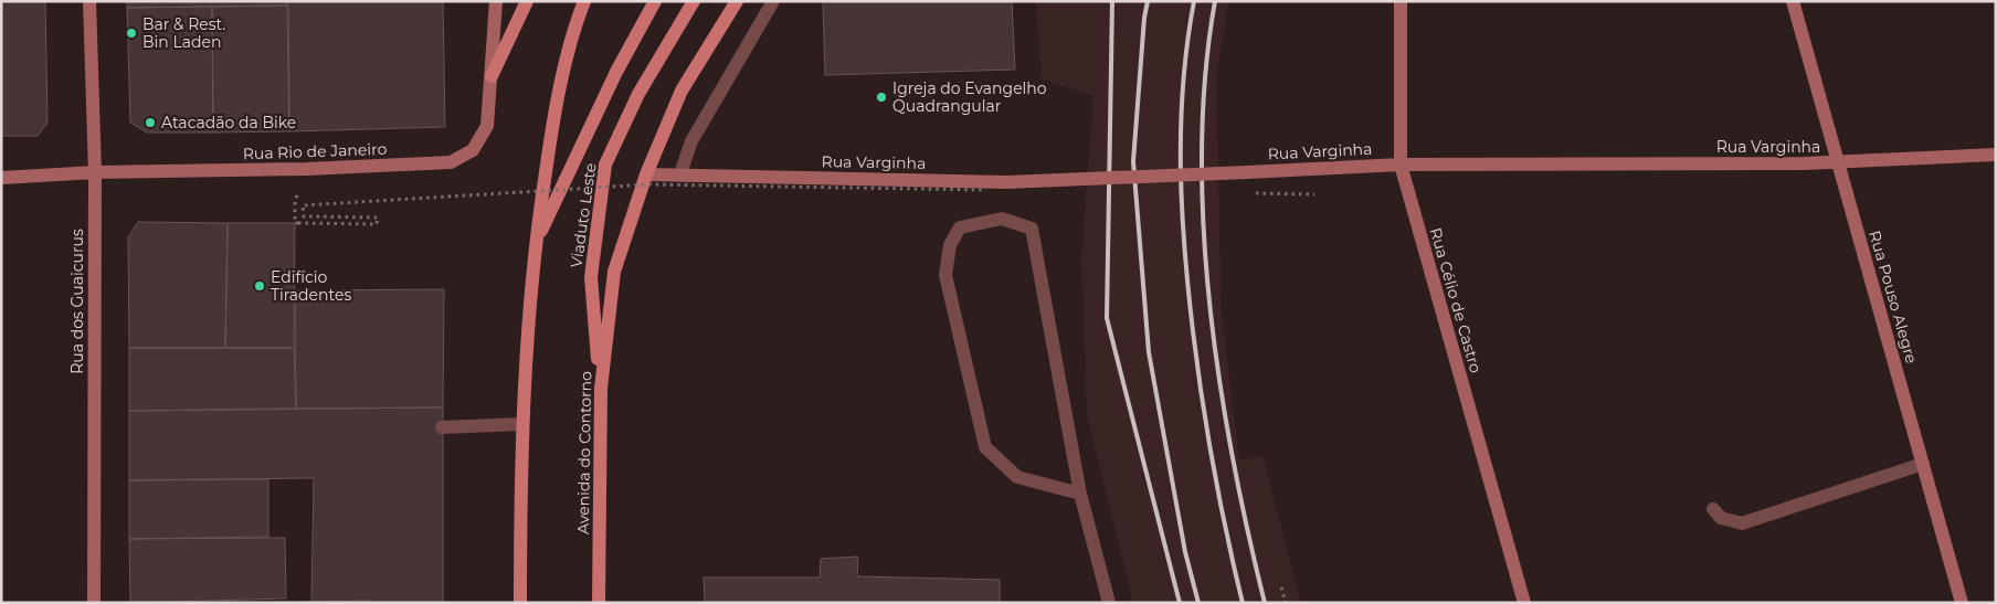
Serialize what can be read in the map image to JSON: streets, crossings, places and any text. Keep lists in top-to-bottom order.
{
  "streets": {
    "main road": ["Viaduto Leste", "Avenida do Contorno"],
    "street": [
      "Rua Varginha",
      "Rua Rio de Janeiro",
      "Rua Pouso Alegre",
      "Rua Célio de Castro",
      "Rua dos Guaicurus"
    ]
  },
  "crossings": [
    ["Rua Varginha", "Rua Pouso Alegre"],
    ["Rua Varginha", "Rua Célio de Castro"],
    ["Rua Varginha", "Avenida do Contorno"],
    ["Rua Rio de Janeiro", "Rua dos Guaicurus"],
    ["Viaduto Leste", "Avenida do Contorno"]
  ],
  "places": [
    "Bar & Rest. Bin Laden",
    "Igreja do Evangelho Quadrangular",
    "Atacadão da Bike",
    "Edifício Tiradentes"
  ]
}
